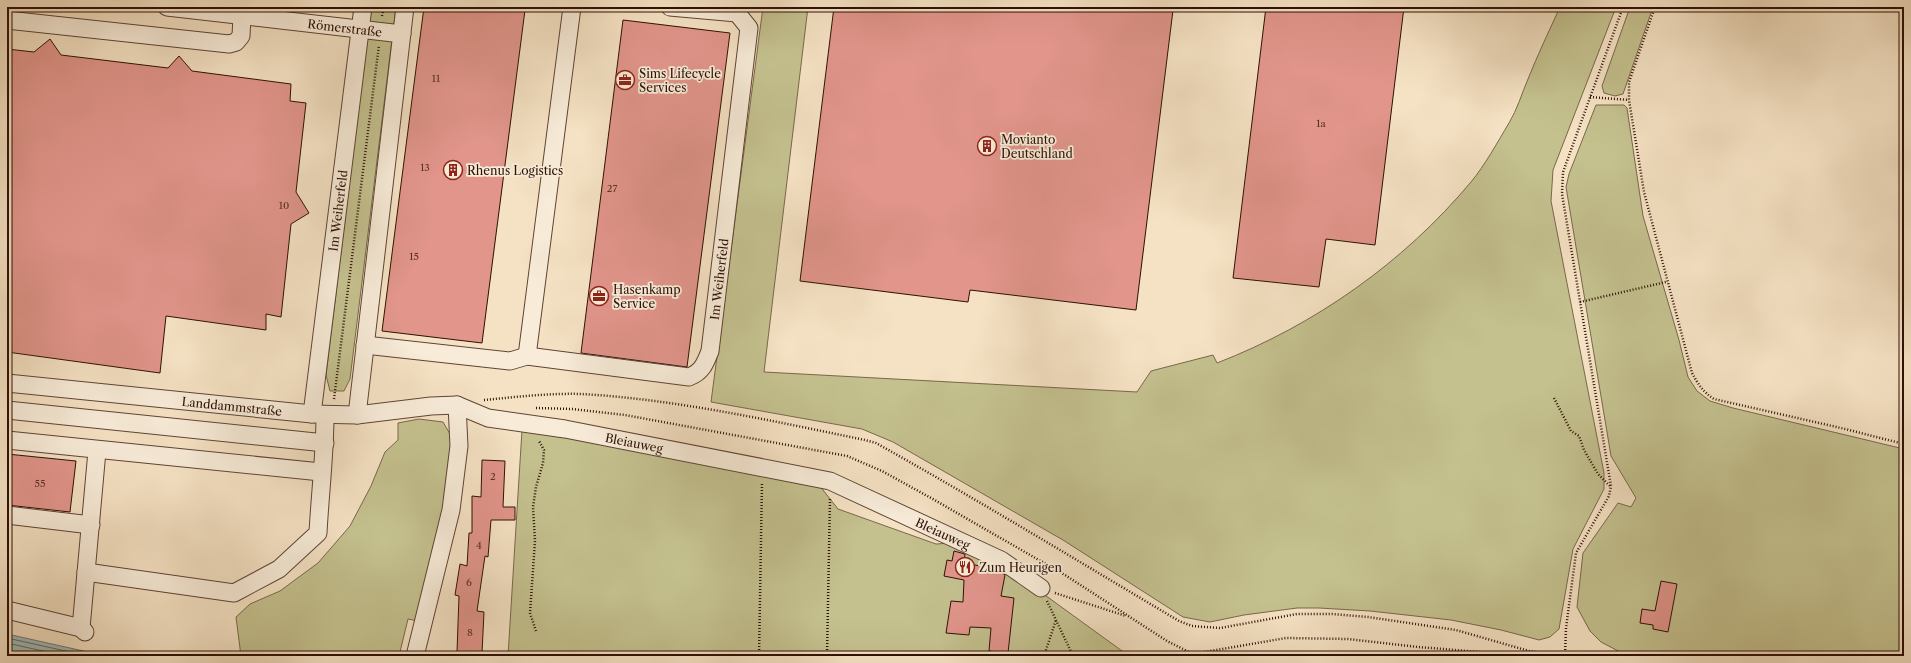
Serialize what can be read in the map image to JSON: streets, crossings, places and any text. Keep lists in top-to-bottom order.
{
  "streets": {
    "street": [
      "Römerstraße",
      "Im Weiherfeld",
      "Landdammstraße",
      "Bleiauweg"
    ]
  },
  "crossings": [
    ["Römerstraße", "Im Weiherfeld"],
    ["Im Weiherfeld", "Landdammstraße"],
    ["Landdammstraße", "Bleiauweg"]
  ],
  "places": {
    "office": ["Sims Lifecycle Services", "Hasenkamp Service"],
    "building": ["Movianto Deutschland", "Rhenus Logistics"],
    "restaurant": ["Zum Heurigen"]
  },
  "house_numbers": [
    "11",
    "1a",
    "13",
    "27",
    "10",
    "15",
    "2",
    "55",
    "4",
    "6",
    "8"
  ]
}
